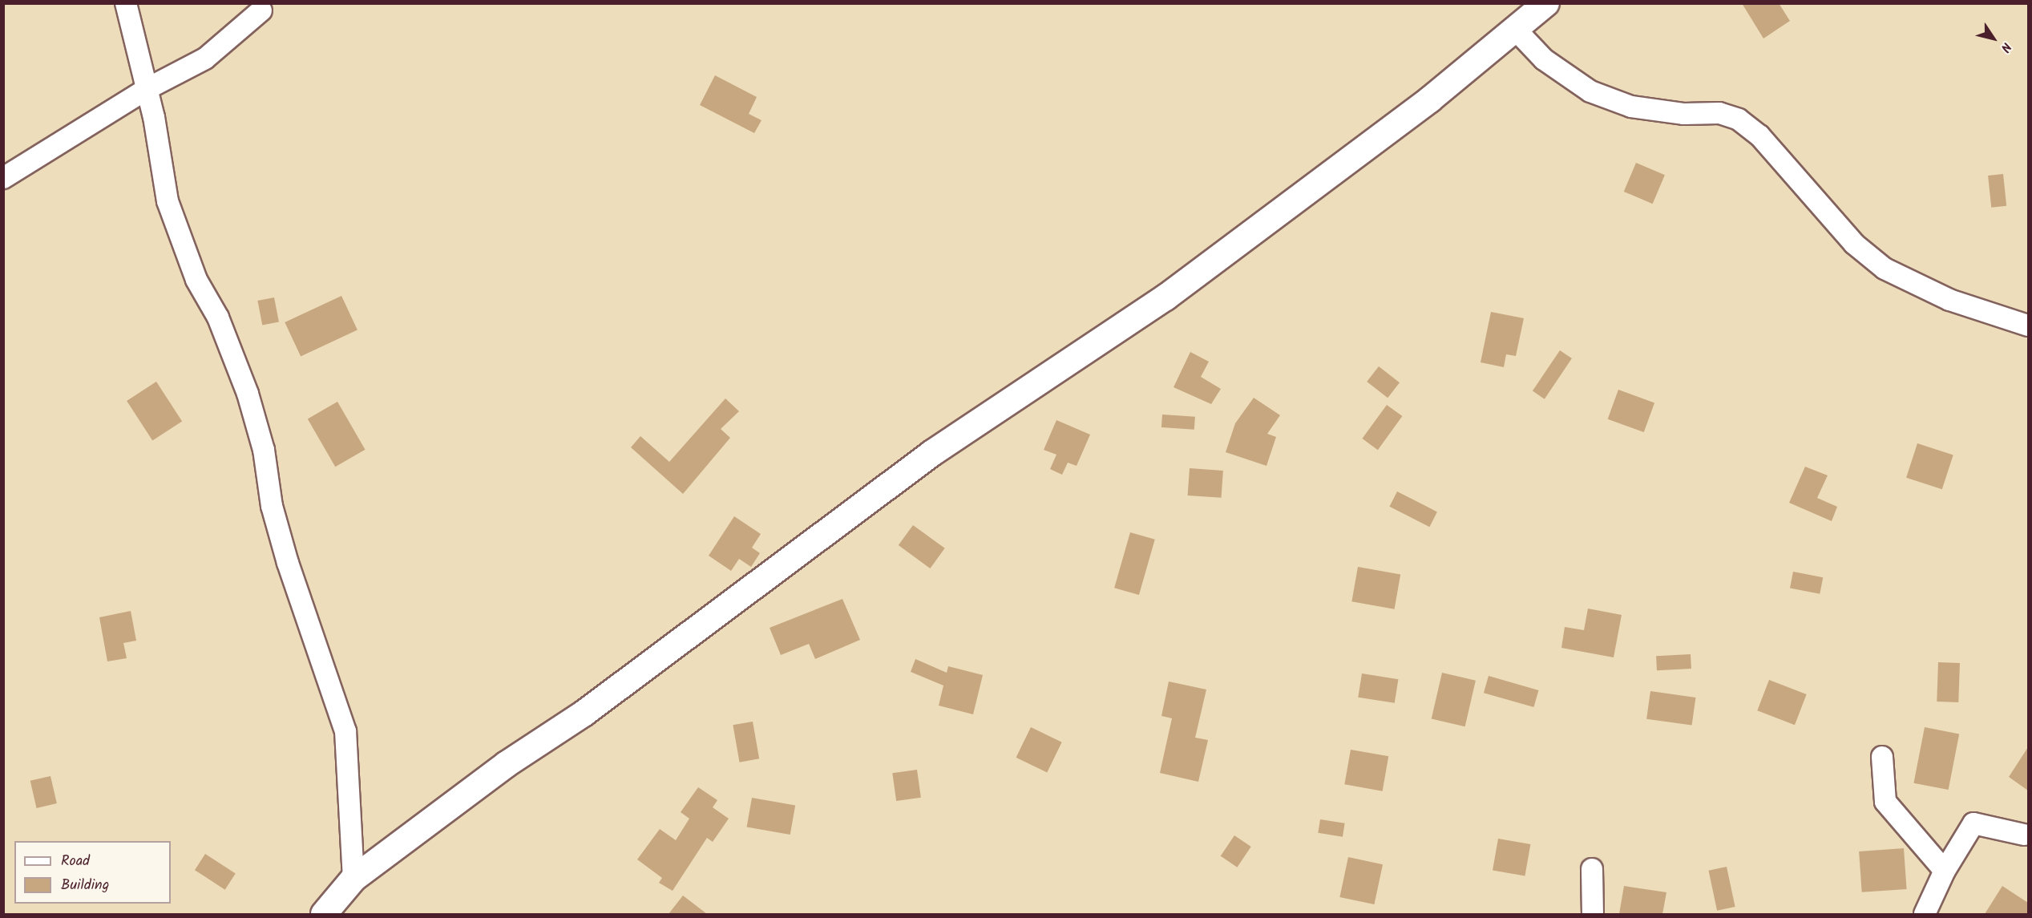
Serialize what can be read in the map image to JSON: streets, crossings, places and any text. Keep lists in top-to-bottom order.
{
  "legend": ["Road", "Building"],
  "north": "bottom right"
}
